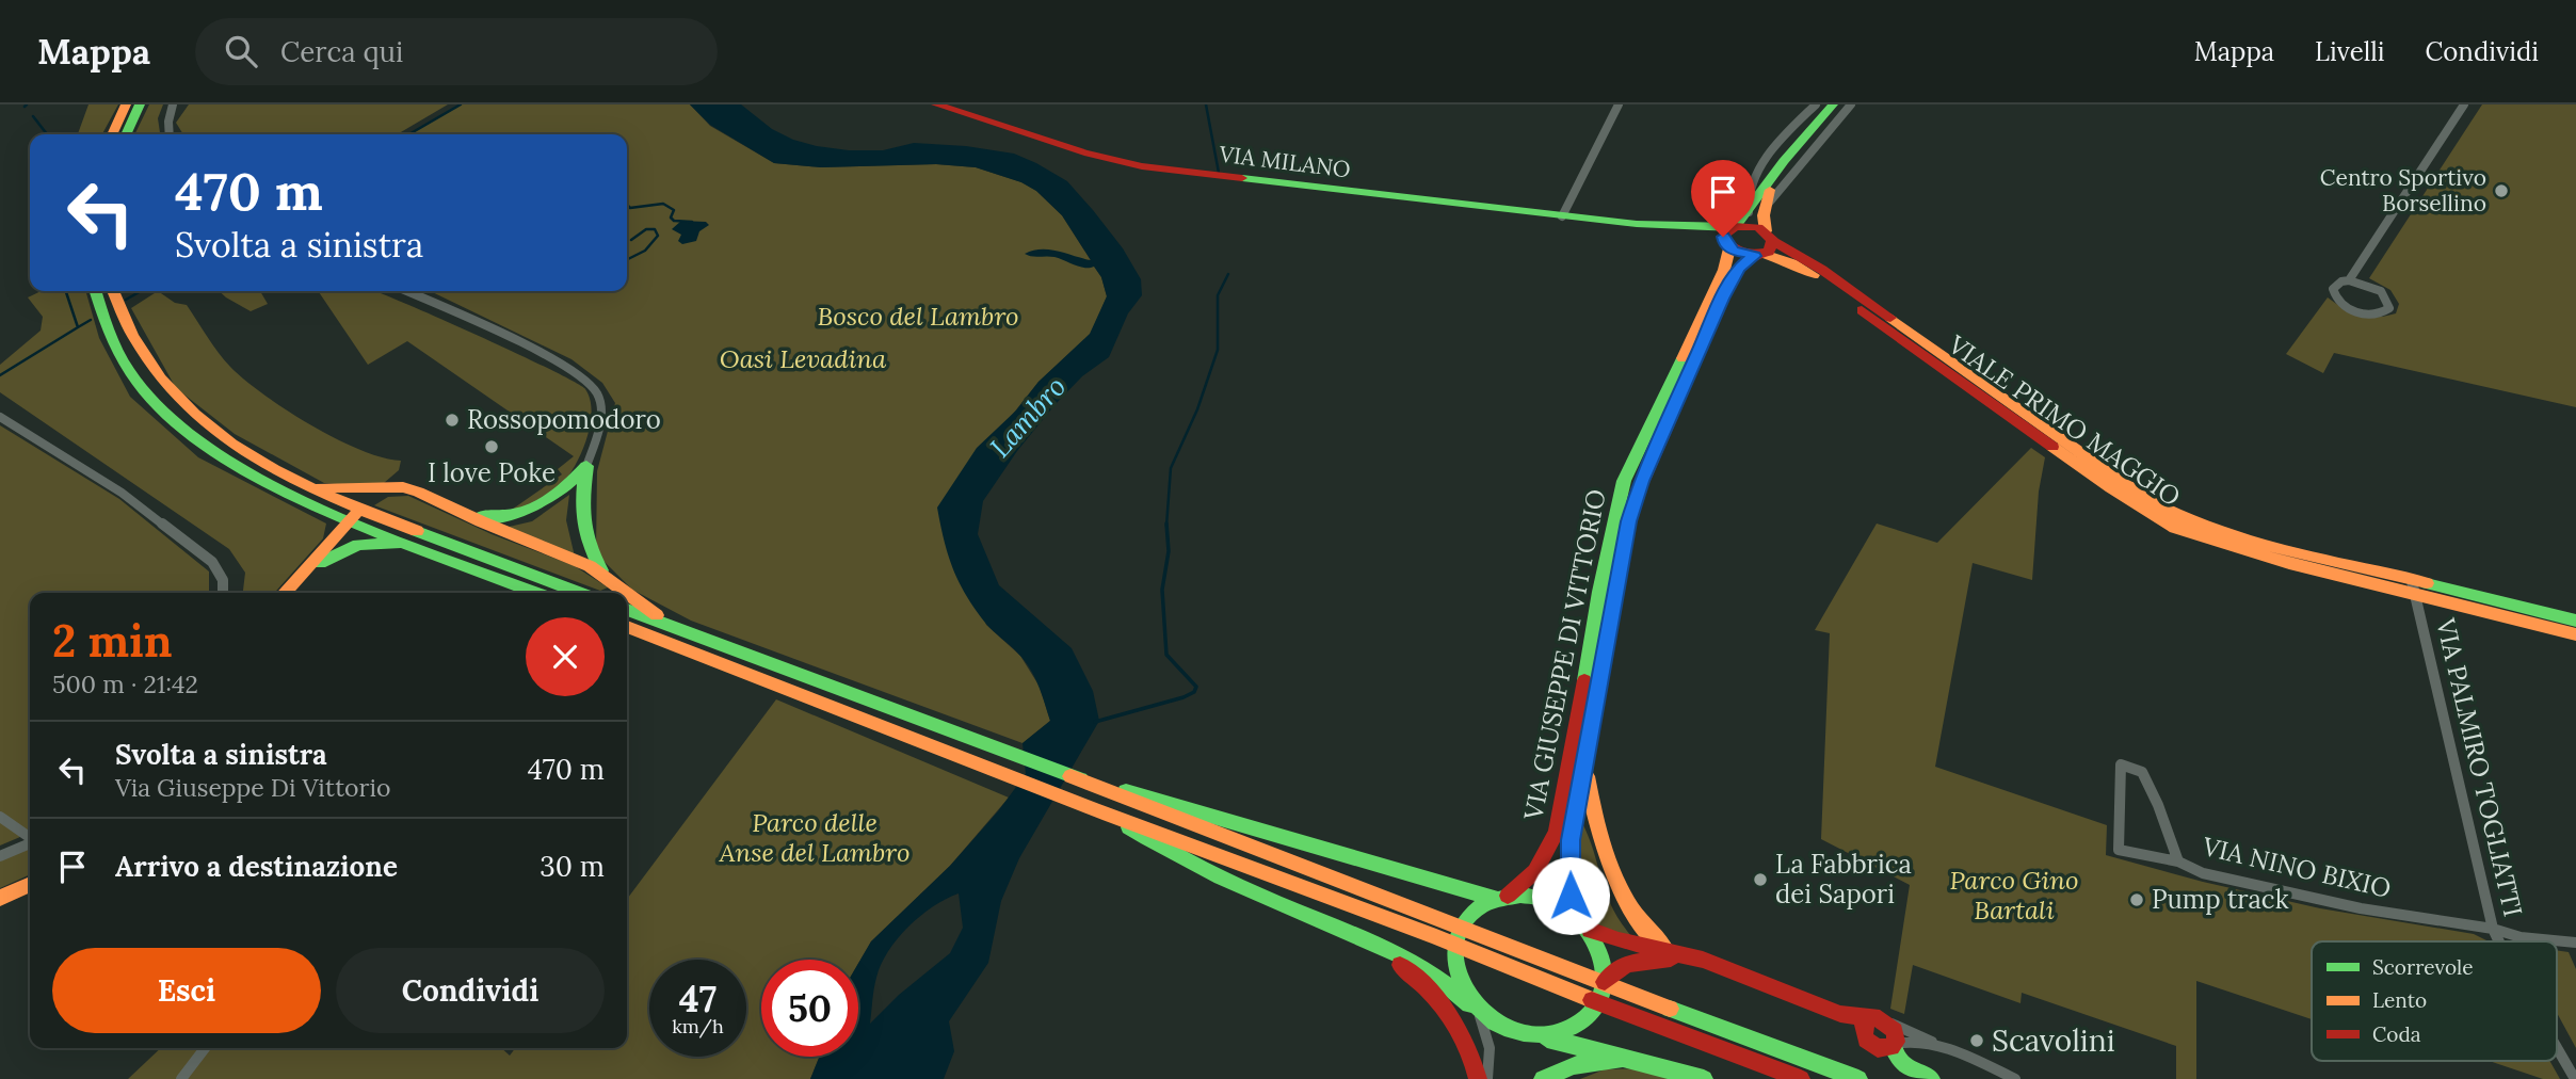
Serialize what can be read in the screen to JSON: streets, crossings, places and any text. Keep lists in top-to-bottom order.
{
  "streets": {
    "main road": ["VIA MILANO", "VIALE PRIMO MAGGIO", "VIA GIUSEPPE DI VITTORIO"],
    "street": ["VIA PALMIRO TOGLIATTI", "VIA NINO BIXIO"]
  },
  "crossings": [
    ["VIA MILANO", "VIA GIUSEPPE DI VITTORIO"],
    ["VIALE PRIMO MAGGIO", "VIA GIUSEPPE DI VITTORIO"],
    ["VIALE PRIMO MAGGIO", "VIA PALMIRO TOGLIATTI"],
    ["VIA PALMIRO TOGLIATTI", "VIA NINO BIXIO"]
  ],
  "water": ["Lambro"],
  "parks": [
    "Bosco del Lambro",
    "Oasi Levadina",
    "Parco delle Anse del Lambro",
    "Parco Gino Bartali"
  ],
  "places": [
    "Centro Sportivo Borsellino",
    "Rossopomodoro",
    "I love Poke",
    "La Fabbrica dei Sapori",
    "Pump track",
    "Scavolini"
  ],
  "legend": ["Scorrevole", "Lento", "Coda"],
  "page": {
    "header": "Mappa",
    "search": "Cerca qui",
    "nav": ["Mappa", "Livelli", "Condividi"],
    "turn": ["470 m", "Svolta a sinistra"],
    "heading": ["2 min", "500 m · 21:42"],
    "list": [
      {
        "name": "Svolta a sinistra",
        "note": "Via Giuseppe Di Vittorio",
        "value": "470 m"
      },
      {
        "name": "Arrivo a destinazione",
        "value": "30 m"
      }
    ],
    "buttons": ["Esci", "Condividi"],
    "speed": "47 km/h",
    "limit": "50"
  }
}
